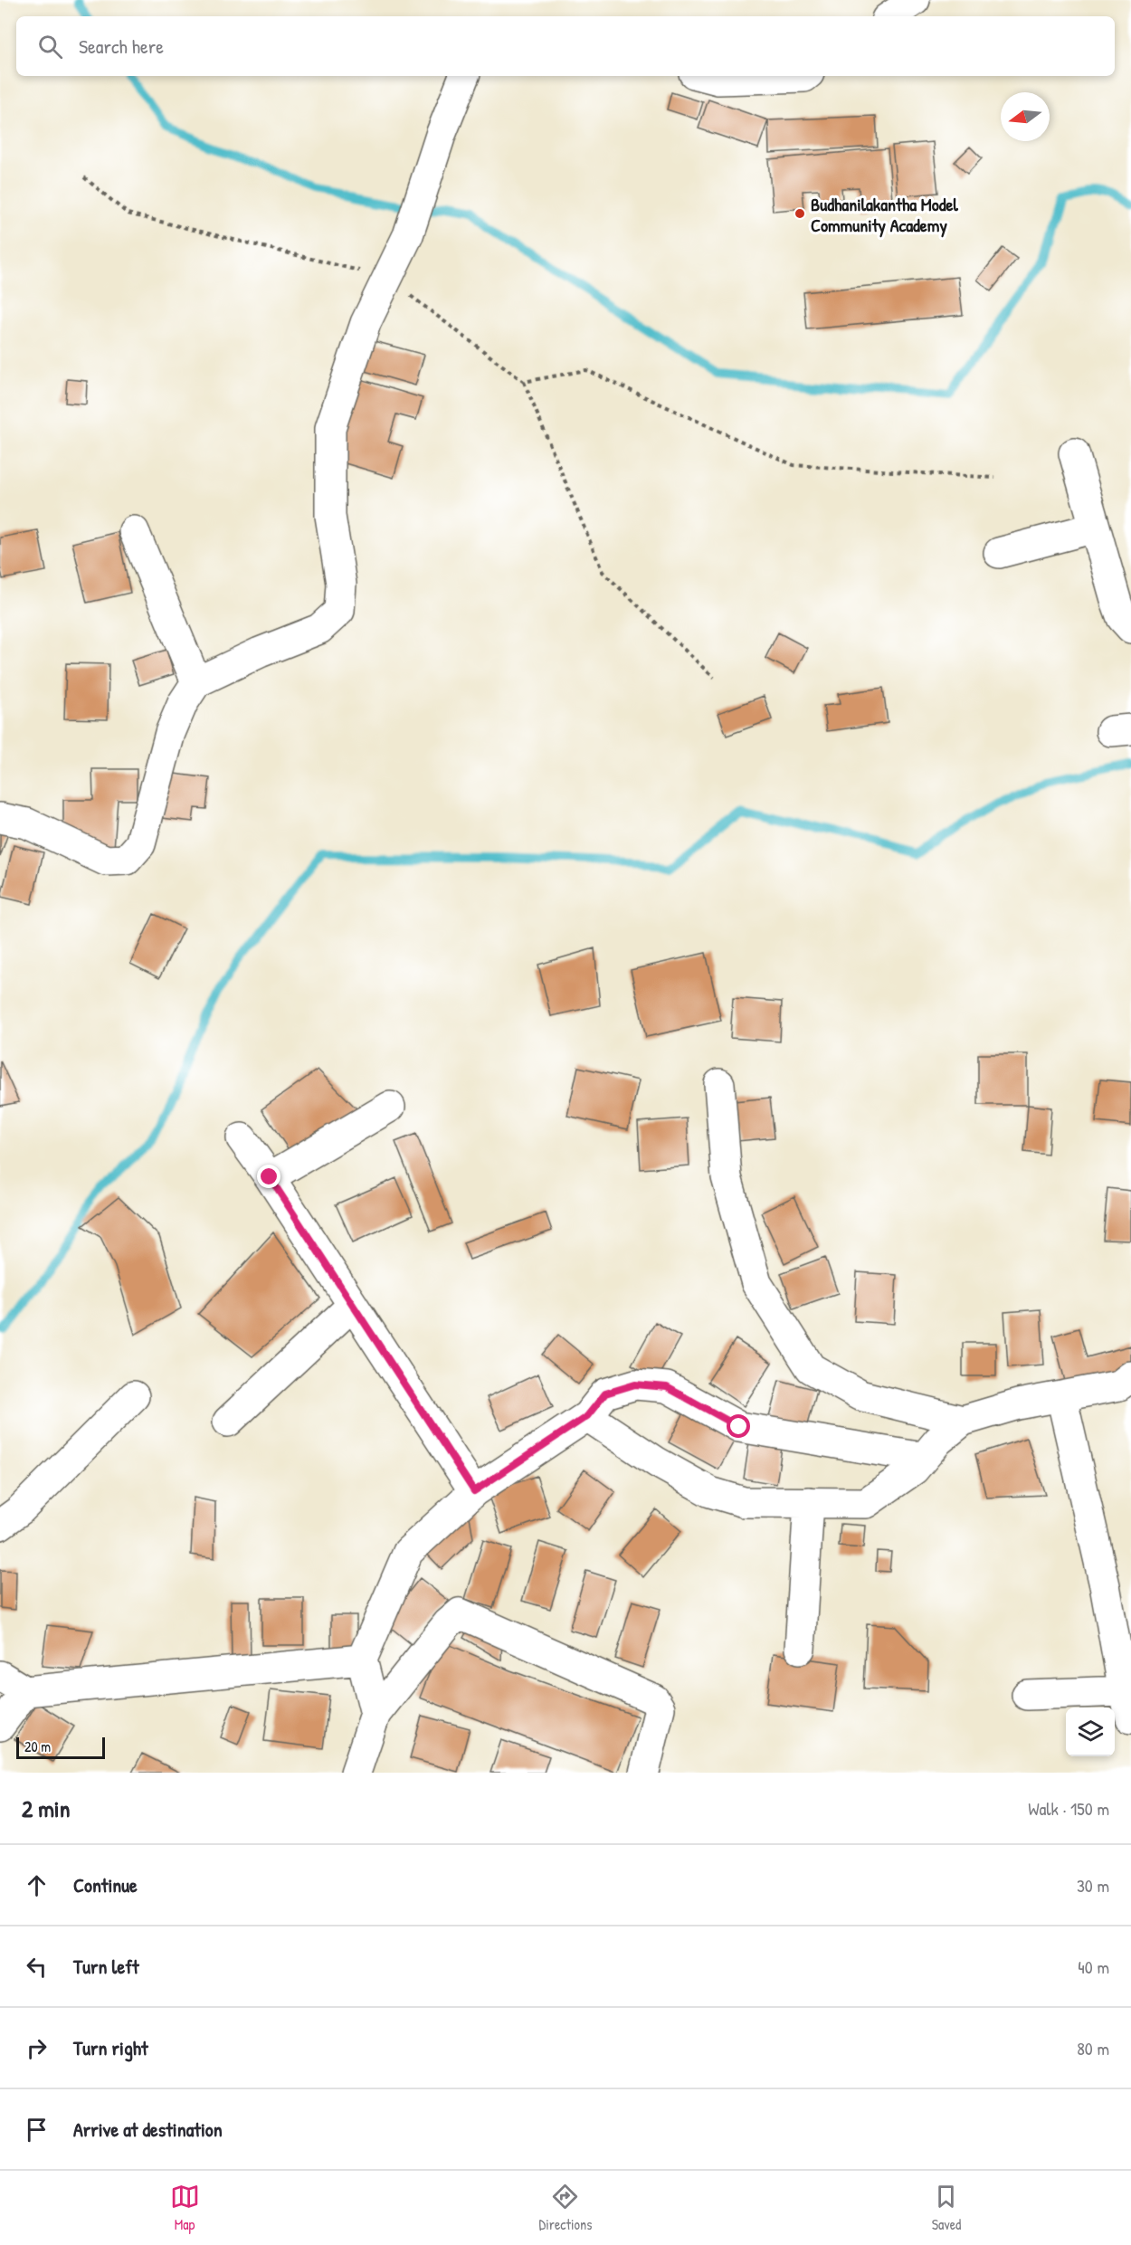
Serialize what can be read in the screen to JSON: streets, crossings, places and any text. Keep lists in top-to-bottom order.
{
  "places": ["Budhanilakantha Model Community Academy"],
  "scale_bar": "20 m",
  "north": "left",
  "page": {
    "search": "Search here",
    "scale": "20 m",
    "heading": ["2 min", "Walk · 150 m"],
    "list": [
      ["Continue", "30 m"],
      ["Turn left", "40 m"],
      ["Turn right", "80 m"],
      "Arrive at destination"
    ],
    "nav": ["Map", "Directions", "Saved"]
  }
}
